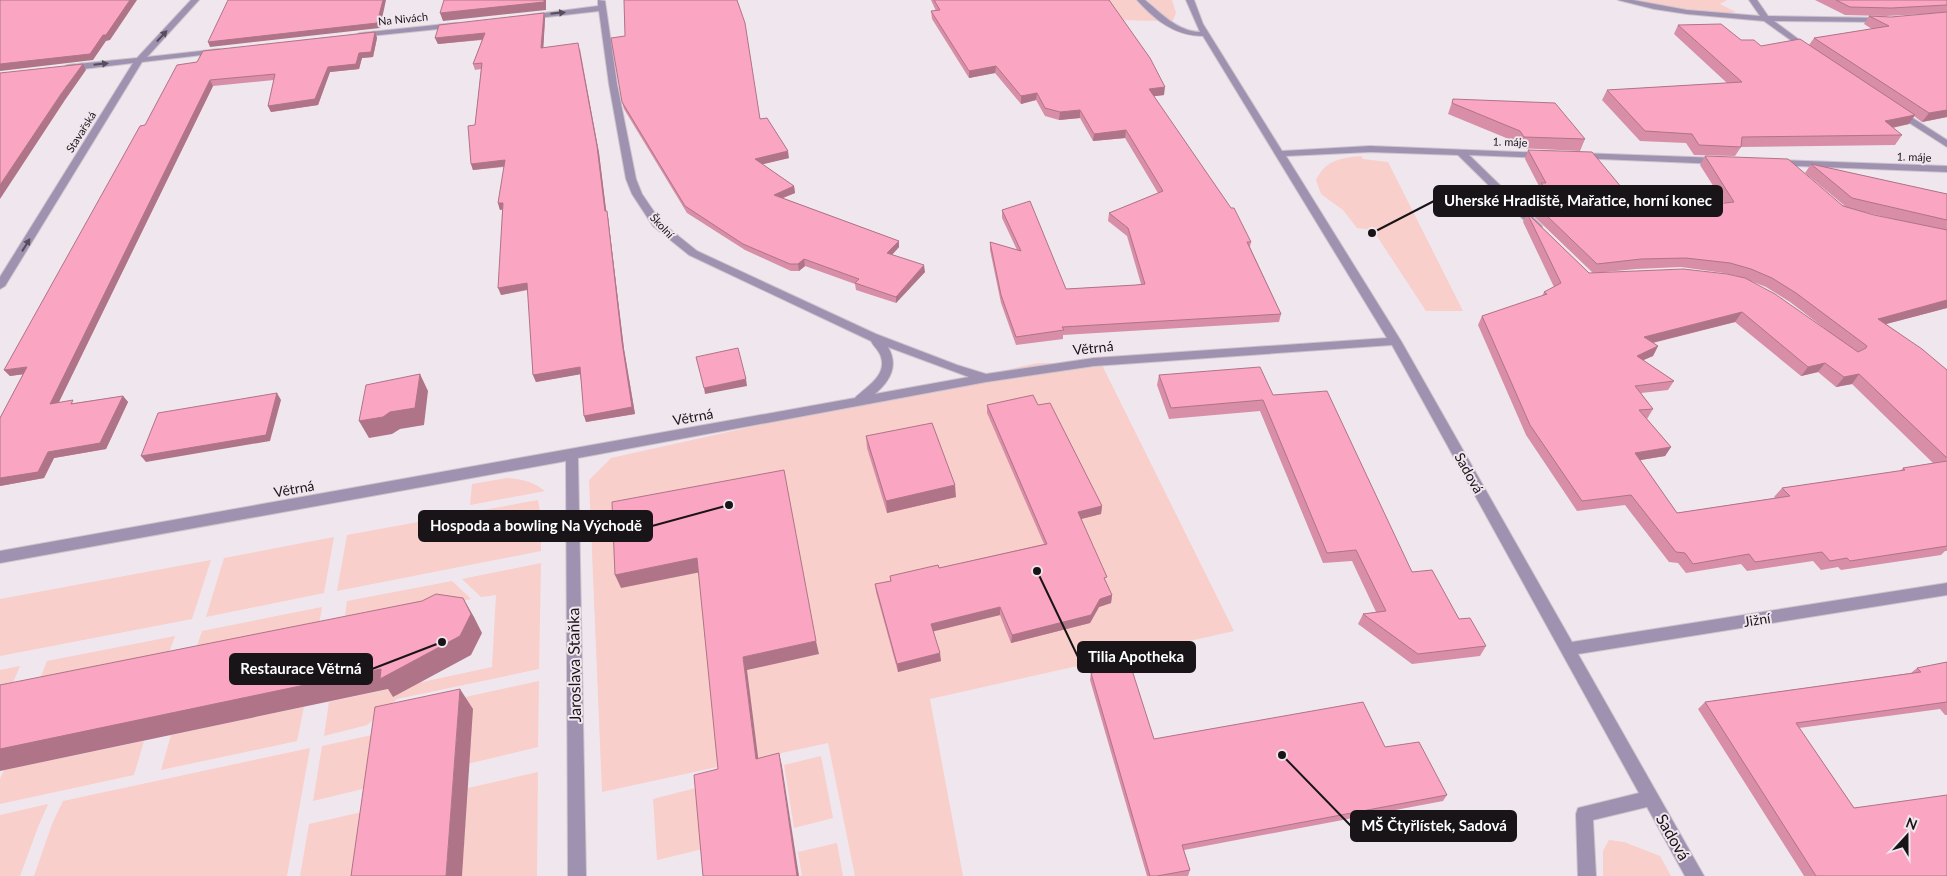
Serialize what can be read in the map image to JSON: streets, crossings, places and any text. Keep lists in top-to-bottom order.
{
  "streets": {
    "street": [
      "Na Nivách",
      "Stavařská",
      "1. máje",
      "Školní",
      "Větrná",
      "Sadová",
      "Jižní",
      "Jaroslava Staňka"
    ]
  },
  "crossings": [
    ["1. máje", "Sadová"],
    ["Školní", "Větrná"],
    ["Větrná", "Sadová"],
    ["Větrná", "Jaroslava Staňka"],
    ["Sadová", "Jižní"]
  ],
  "one_way": ["Stavařská"],
  "places": [
    "Uherské Hradiště, Mařatice, horní konec",
    "Hospoda a bowling Na Východě",
    "Tilia Apotheka",
    "Restaurace Větrná",
    "MŠ Čtyřlístek, Sadová"
  ],
  "north": "top"
}
